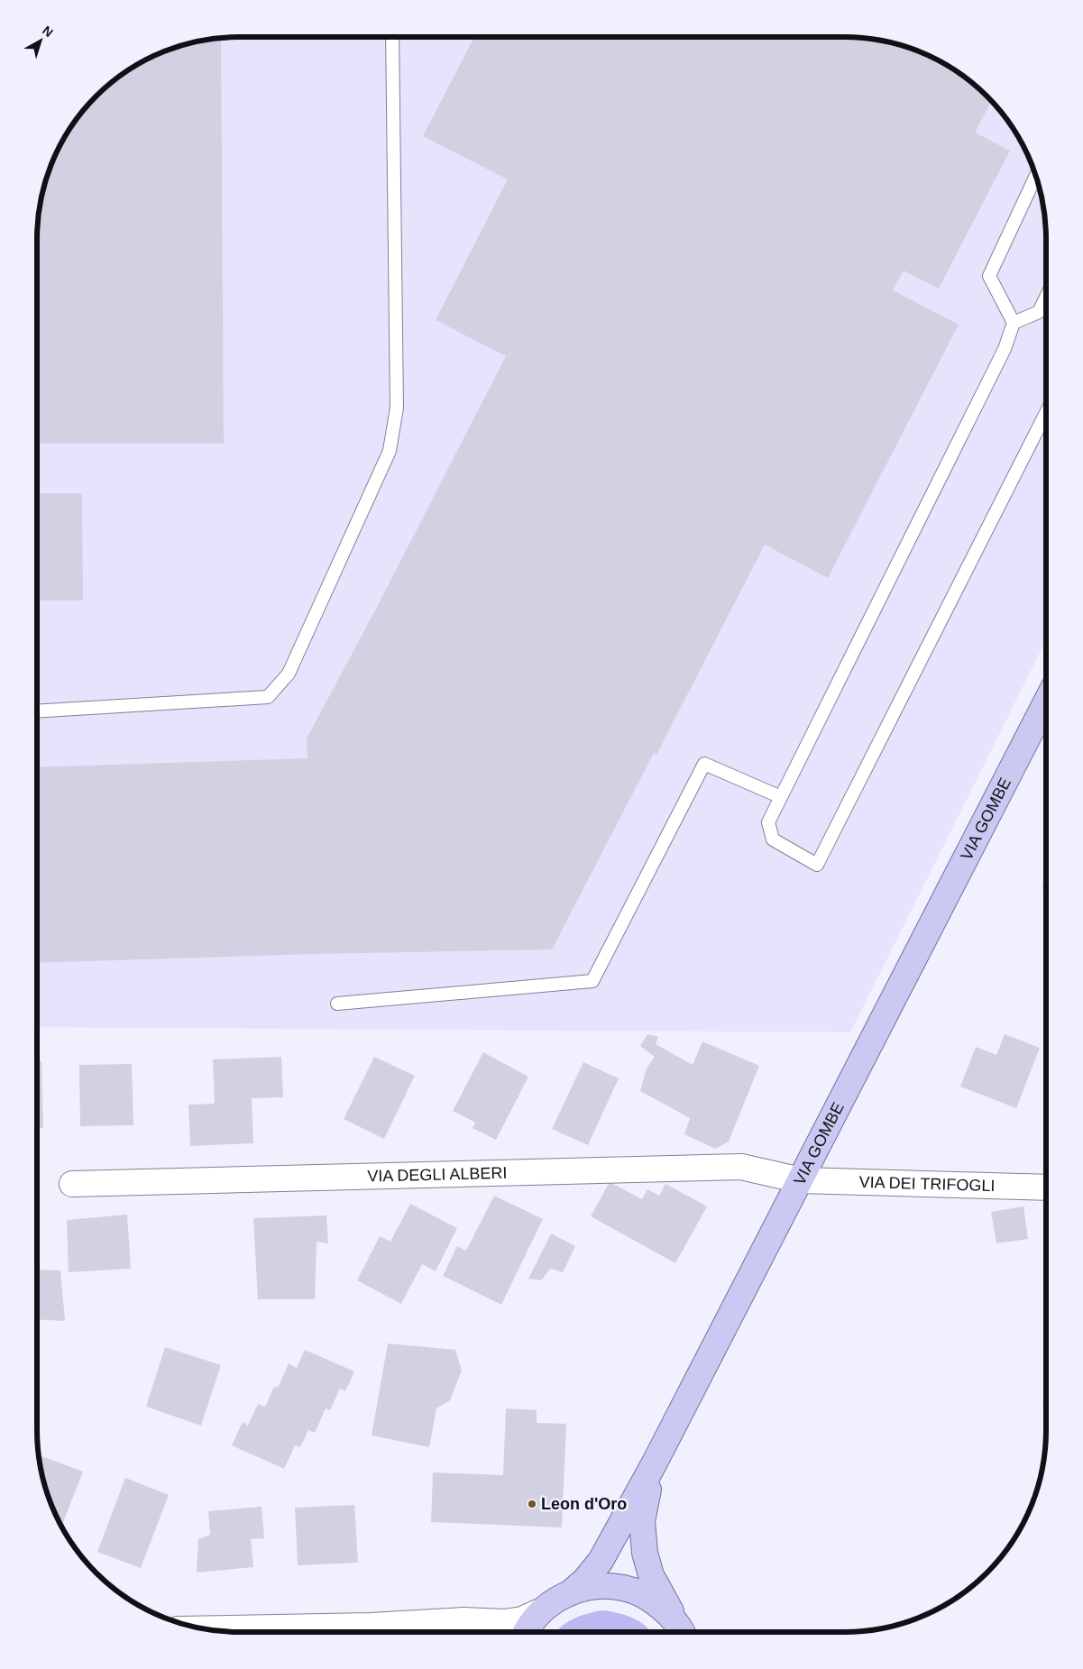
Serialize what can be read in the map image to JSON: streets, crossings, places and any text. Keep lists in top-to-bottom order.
{
  "streets": {
    "main road": ["VIA GOMBE"],
    "street": ["VIA DEGLI ALBERI", "VIA DEI TRIFOGLI"]
  },
  "crossings": [
    ["VIA GOMBE", "VIA DEGLI ALBERI"],
    ["VIA GOMBE", "VIA DEI TRIFOGLI"],
    ["VIA DEGLI ALBERI", "VIA DEI TRIFOGLI"]
  ],
  "places": ["Leon d'Oro"],
  "north": "top right"
}
